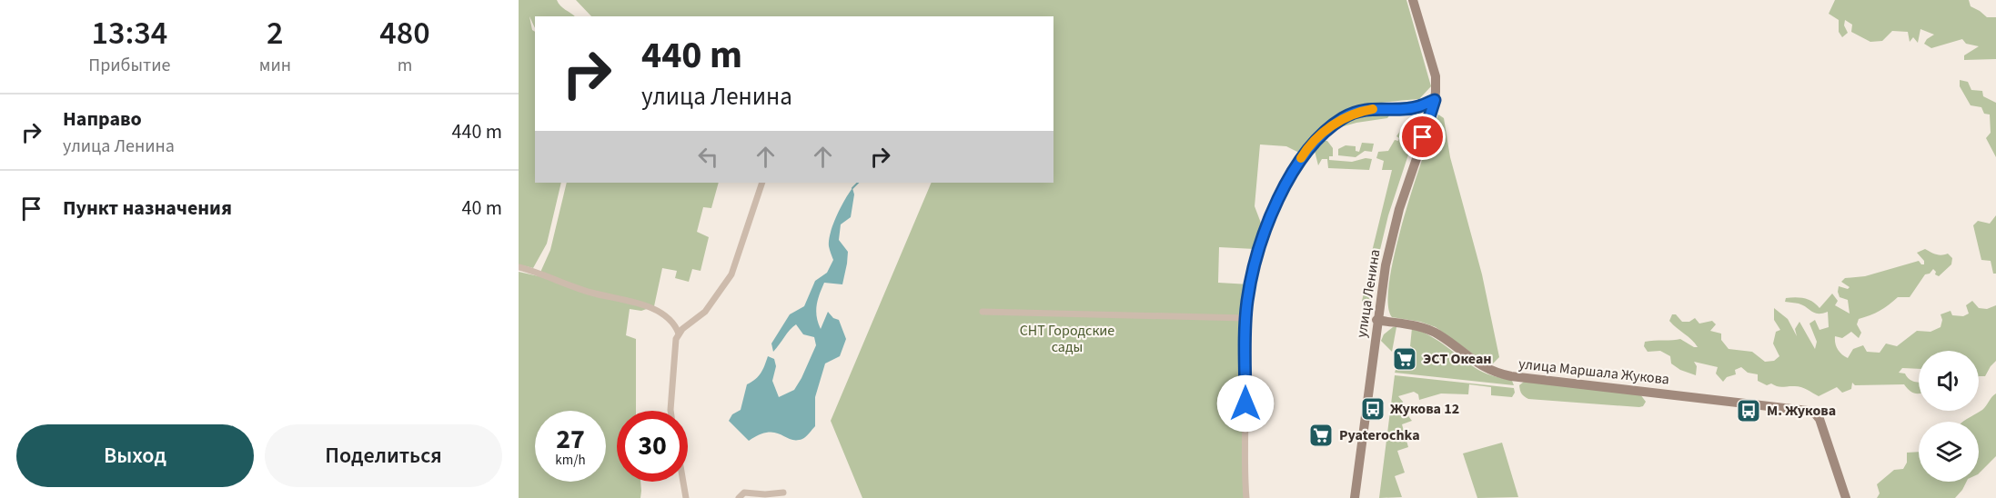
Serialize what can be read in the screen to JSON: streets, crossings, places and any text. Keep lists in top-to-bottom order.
{
  "streets": {
    "main road": ["улица Ленина", "улица Маршала Жукова"]
  },
  "crossings": [
    ["улица Ленина", "улица Маршала Жукова"]
  ],
  "parks": ["СНТ Городские сады"],
  "places": {
    "supermarket": ["ЭСТ Океан", "Pyaterochka"],
    "bus stop": ["Жукова 12", "М. Жукова"]
  },
  "page": {
    "eta": [
      "13:34",
      "Прибытие",
      "2",
      "мин",
      "480",
      "m"
    ],
    "turn": ["440 m", "улица Ленина"],
    "list": [
      {
        "name": "Направо",
        "note": "улица Ленина",
        "value": "440 m"
      },
      {
        "name": "Пункт назначения",
        "value": "40 m"
      }
    ],
    "speed": "27 km/h",
    "limit": "30",
    "buttons": ["Выход", "Поделиться"]
  }
}
